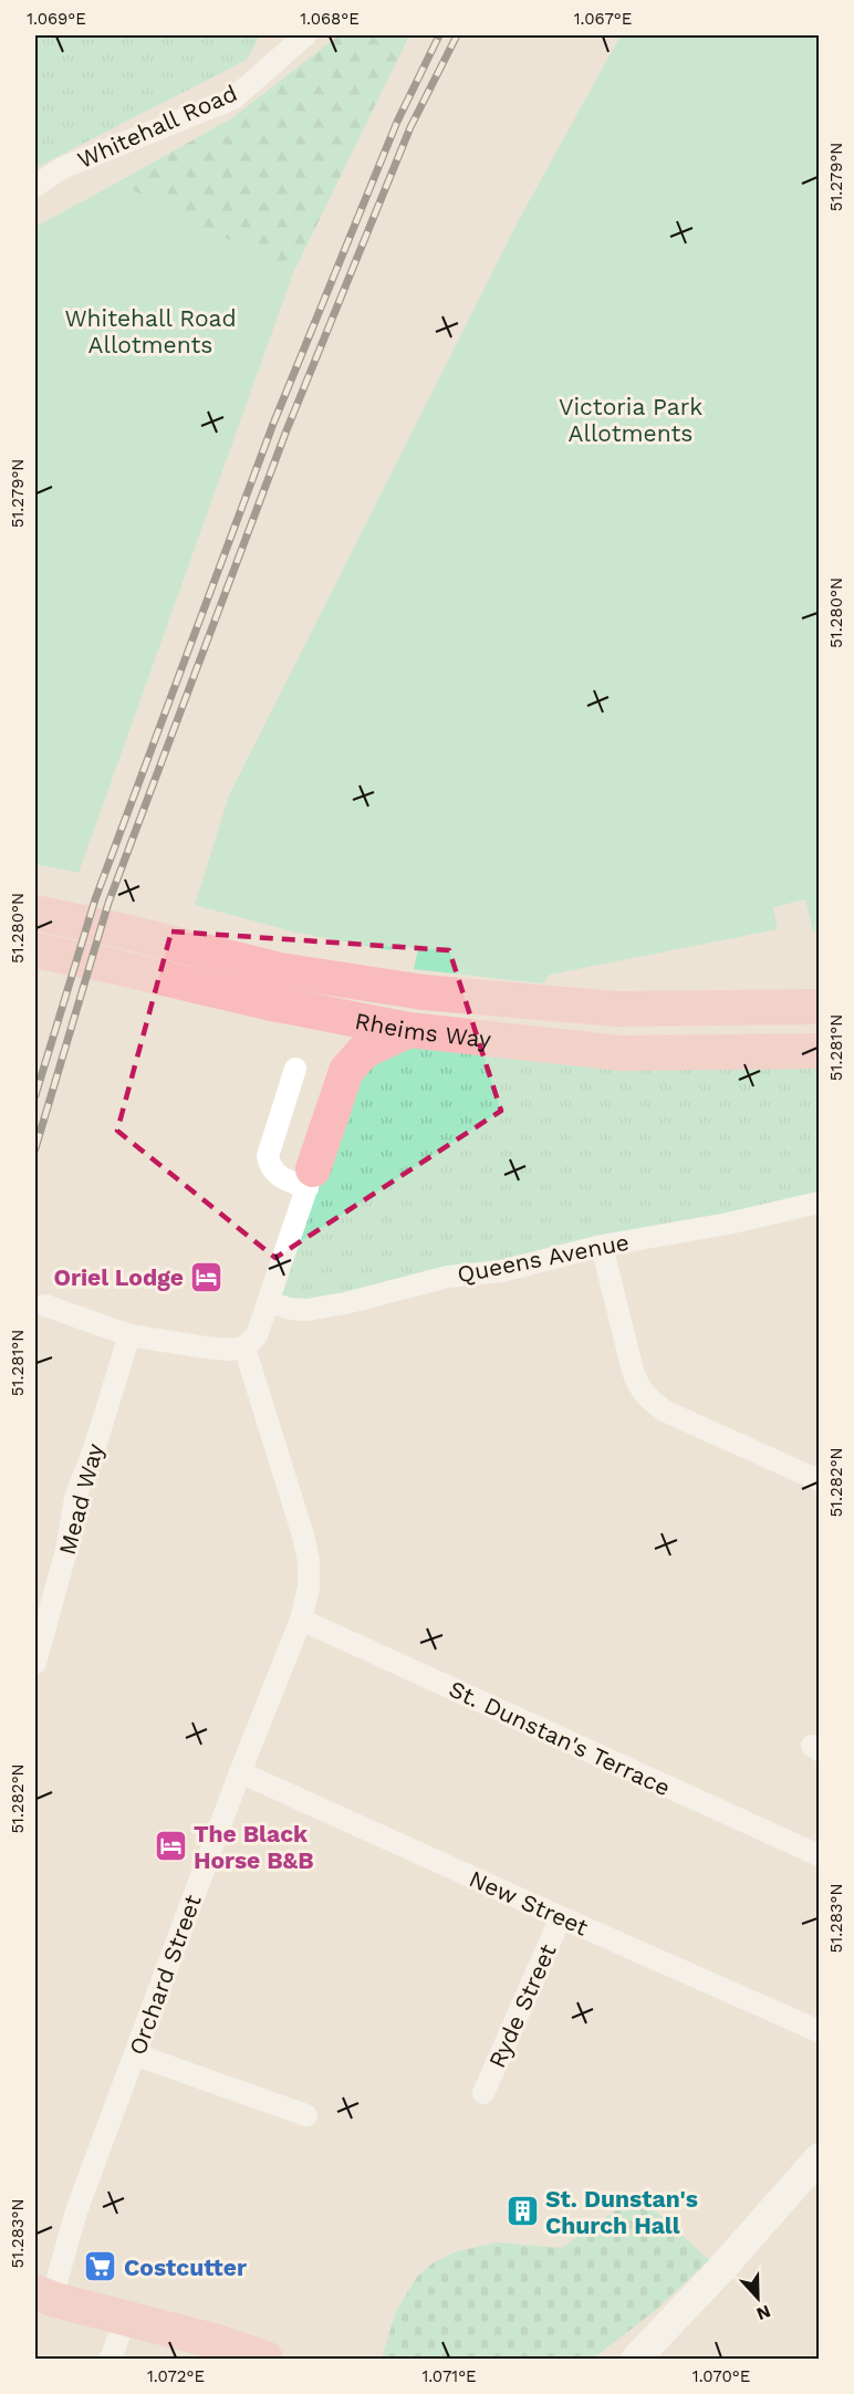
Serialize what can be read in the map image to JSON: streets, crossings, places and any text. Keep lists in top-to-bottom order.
{
  "streets": {
    "main road": ["Rheims Way"],
    "street": [
      "Whitehall Road",
      "Queens Avenue",
      "Mead Way",
      "St. Dunstan's Terrace",
      "New Street",
      "Orchard Street",
      "Ryde Street"
    ]
  },
  "crossings": [
    ["St. Dunstan's Terrace", "Orchard Street"],
    ["New Street", "Orchard Street"],
    ["New Street", "Ryde Street"]
  ],
  "parks": ["Whitehall Road Allotments", "Victoria Park Allotments"],
  "places": {
    "hotel": ["Oriel Lodge", "The Black Horse B&B"],
    "building": ["St. Dunstan's Church Hall"],
    "supermarket": ["Costcutter"]
  },
  "north": "bottom",
  "coordinates": [
    "1.069°E",
    "1.068°E",
    "1.067°E",
    "51.279°N",
    "51.280°N",
    "51.281°N",
    "51.282°N",
    "51.283°N",
    "1.072°E",
    "1.071°E",
    "1.070°E"
  ]
}
